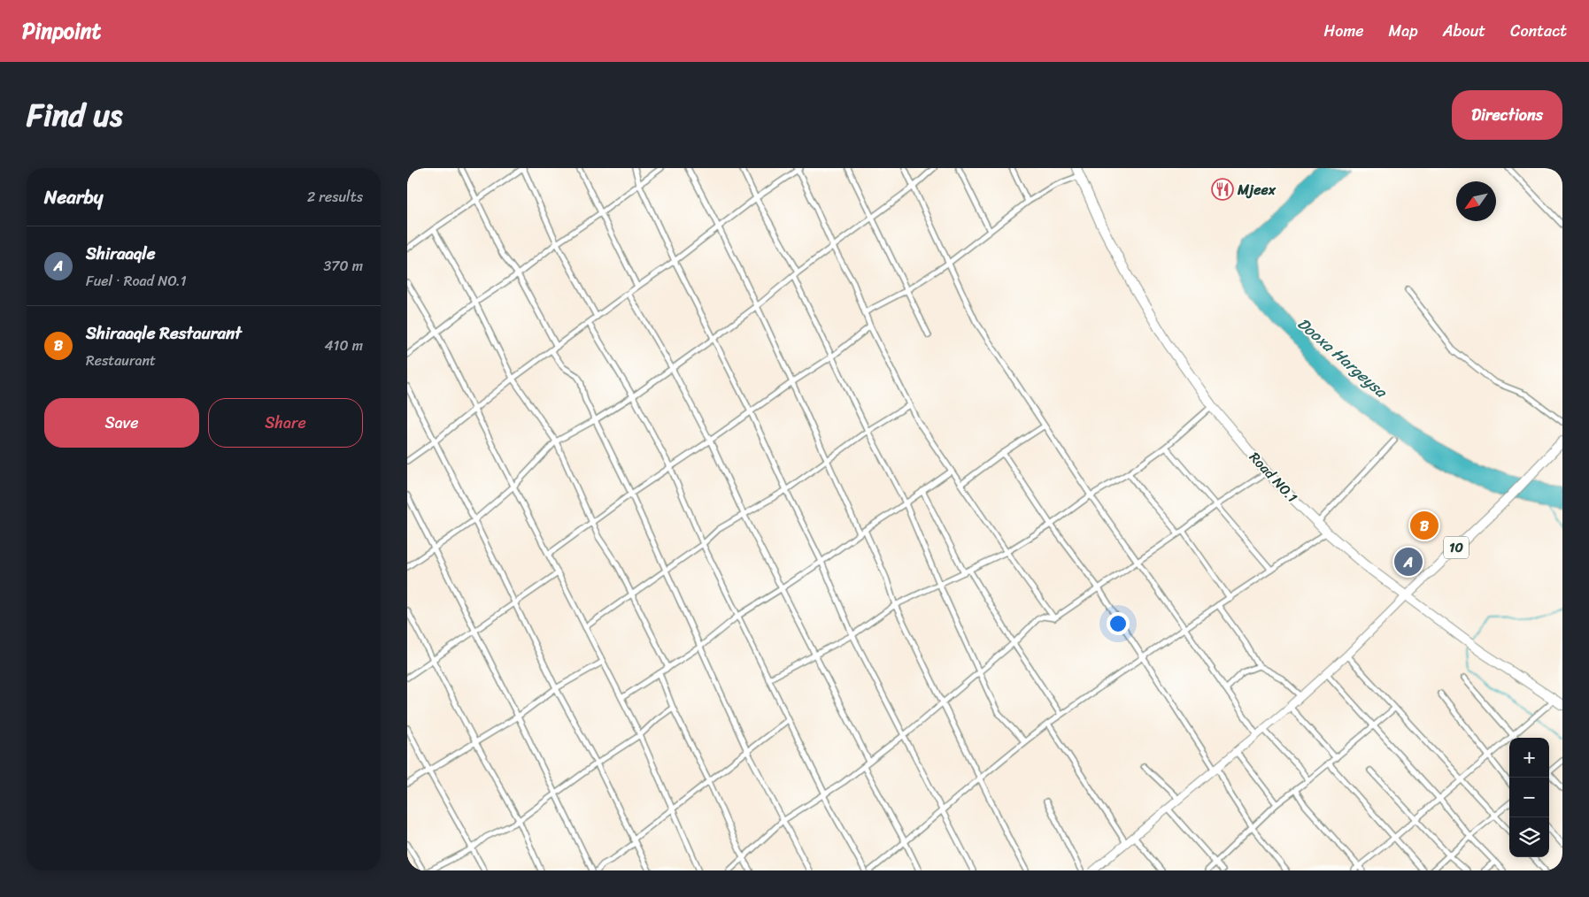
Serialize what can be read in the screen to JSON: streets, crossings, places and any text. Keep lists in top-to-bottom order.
{
  "streets": {
    "highway": ["Road NO.1", "10"]
  },
  "crossings": [
    ["Road NO.1", "10"]
  ],
  "water": ["Dooxa Hargeysa"],
  "places": {
    "restaurant": ["Mjeex"]
  },
  "north": "bottom left",
  "page": {
    "header": "Pinpoint",
    "nav": [
      "Home",
      "Map",
      "About",
      "Contact"
    ],
    "title": "Find us",
    "buttons": [
      "Directions",
      ["Save", "Share"]
    ],
    "heading": ["Nearby", "2 results"],
    "list": [
      {
        "mark": "A",
        "name": "Shiraaqle",
        "note": "Fuel · Road NO.1",
        "value": "370 m"
      },
      {
        "mark": "B",
        "name": "Shiraaqle Restaurant",
        "note": "Restaurant",
        "value": "410 m"
      }
    ],
    "pins": ["B", "A"],
    "map_buttons": ["+", "−"]
  }
}
